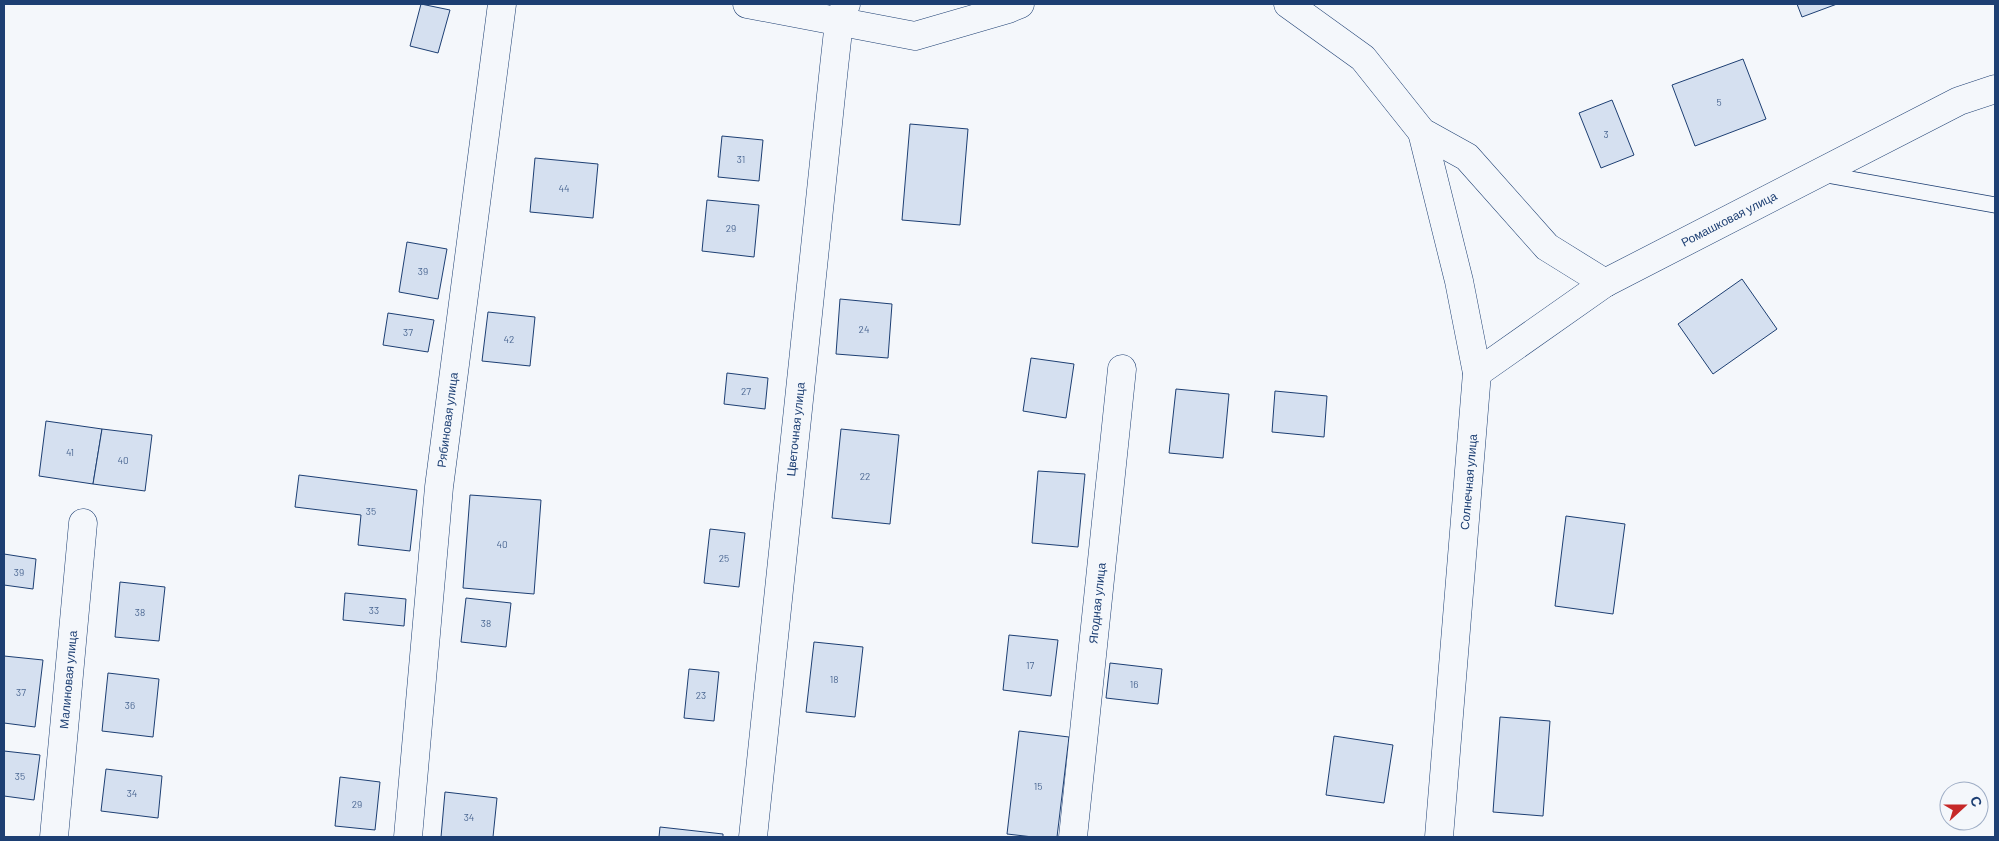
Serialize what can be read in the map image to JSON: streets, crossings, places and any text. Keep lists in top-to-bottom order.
{
  "streets": {
    "street": [
      "Ромашковая улица",
      "Рябиновая улица",
      "Цветочная улица",
      "Солнечная улица",
      "Ягодная улица",
      "Малиновая улица"
    ]
  },
  "crossings": [
    ["Ромашковая улица", "Солнечная улица"]
  ],
  "house_numbers": [
    "5",
    "3",
    "31",
    "44",
    "29",
    "39",
    "24",
    "37",
    "42",
    "27",
    "41",
    "40",
    "22",
    "35",
    "40",
    "25",
    "39",
    "33",
    "38",
    "38",
    "17",
    "18",
    "16",
    "37",
    "23",
    "36",
    "35",
    "15",
    "34",
    "29",
    "34"
  ],
  "north": "right"
}
